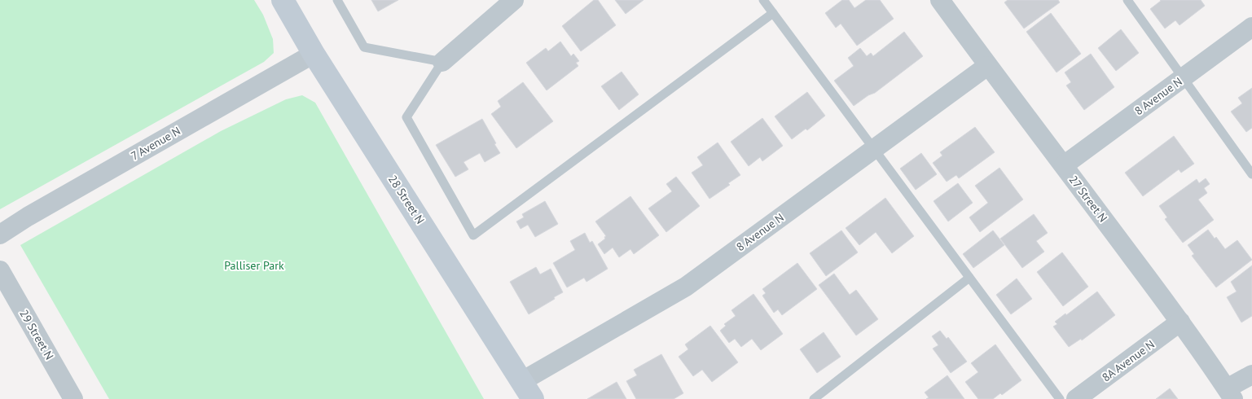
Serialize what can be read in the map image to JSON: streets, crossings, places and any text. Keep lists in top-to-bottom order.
{
  "streets": {
    "main road": ["28 Street N"],
    "street": [
      "8 Avenue N",
      "7 Avenue N",
      "27 Street N",
      "29 Street N",
      "8A Avenue N"
    ]
  },
  "crossings": [
    ["8 Avenue N", "27 Street N"],
    ["8 Avenue N", "28 Street N"],
    ["7 Avenue N", "28 Street N"],
    ["27 Street N", "8A Avenue N"]
  ],
  "parks": ["Palliser Park"]
}
